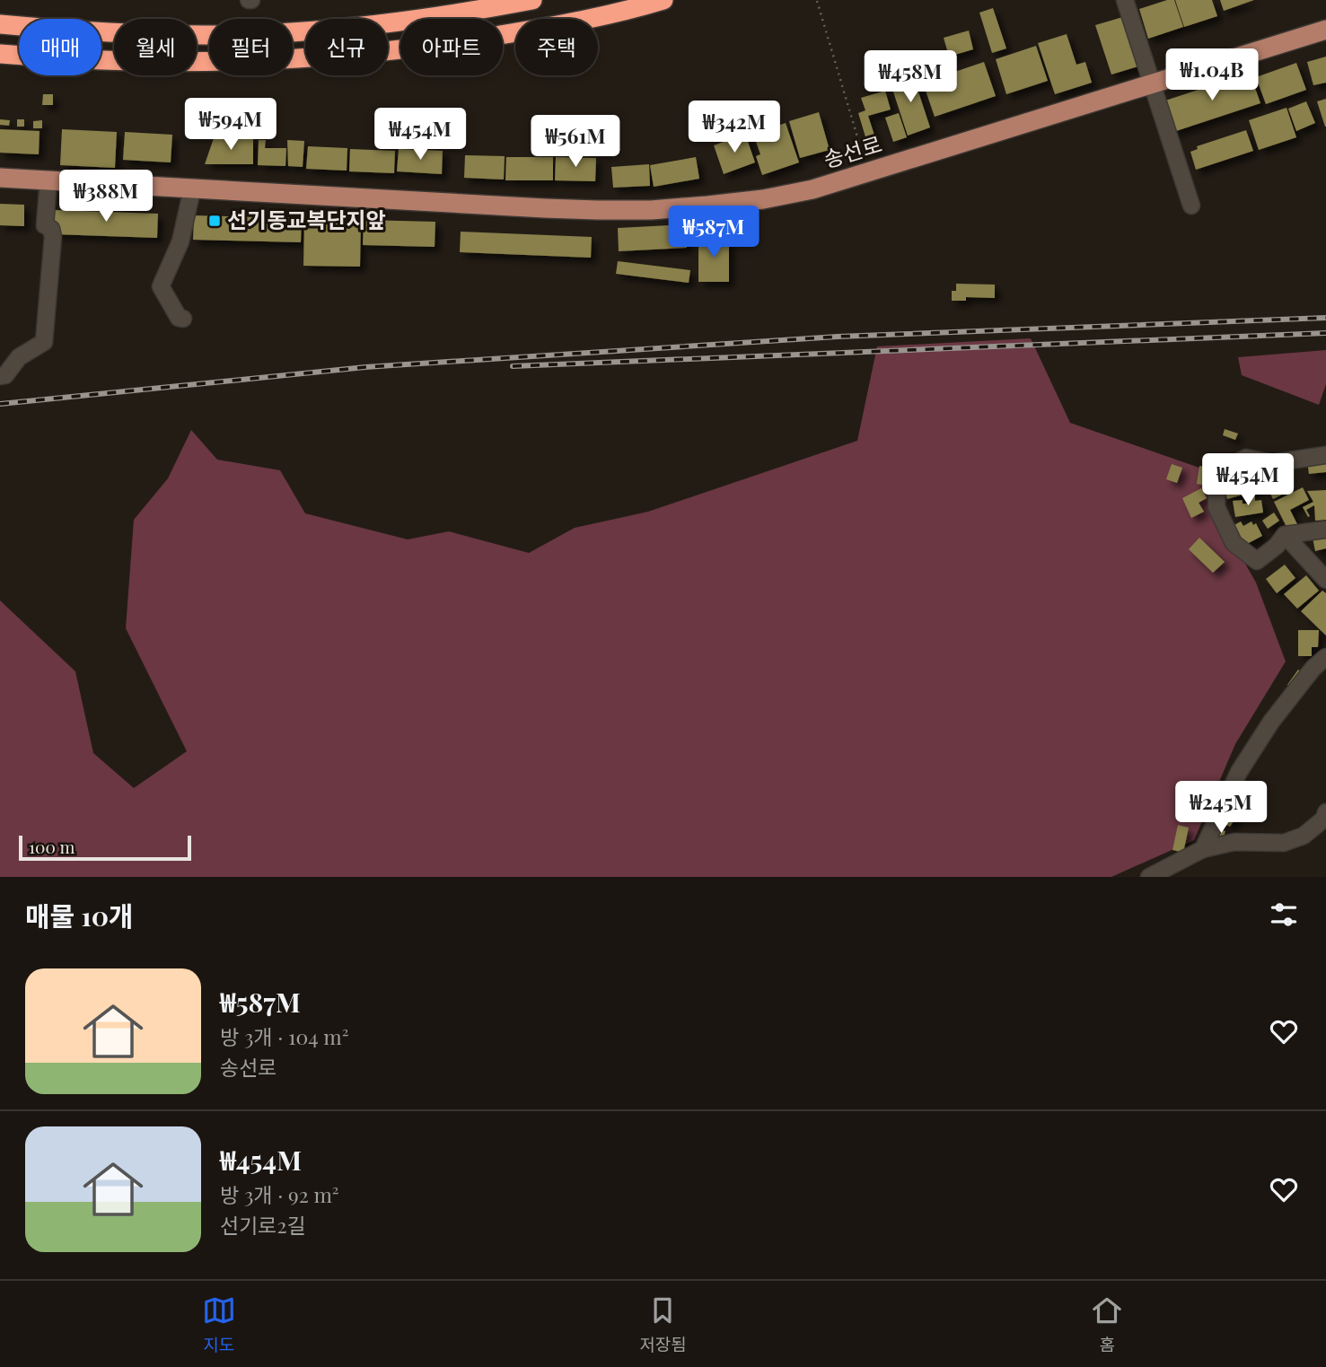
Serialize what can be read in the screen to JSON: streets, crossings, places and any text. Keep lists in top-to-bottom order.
{
  "streets": {
    "main road": ["송선로"]
  },
  "places": {
    "transit": ["선기동교복단지앞"]
  },
  "scale_bar": "100 m",
  "page": {
    "chip": [
      "매매",
      "월세",
      "필터",
      "신규",
      "아파트",
      "주택"
    ],
    "price": [
      "₩1.04B",
      "₩458M",
      "₩594M",
      "₩342M",
      "₩454M",
      "₩561M",
      "₩388M",
      "₩587M",
      "₩454M",
      "₩245M"
    ],
    "scale": "100 m",
    "heading": "매물 10개",
    "list": [
      {
        "name": "₩587M",
        "note": "방 3개 · 104 m² · 송선로"
      },
      {
        "name": "₩454M",
        "note": "방 3개 · 92 m² · 선기로2길"
      }
    ],
    "tabs": ["지도", "저장됨", "홈"]
  }
}
